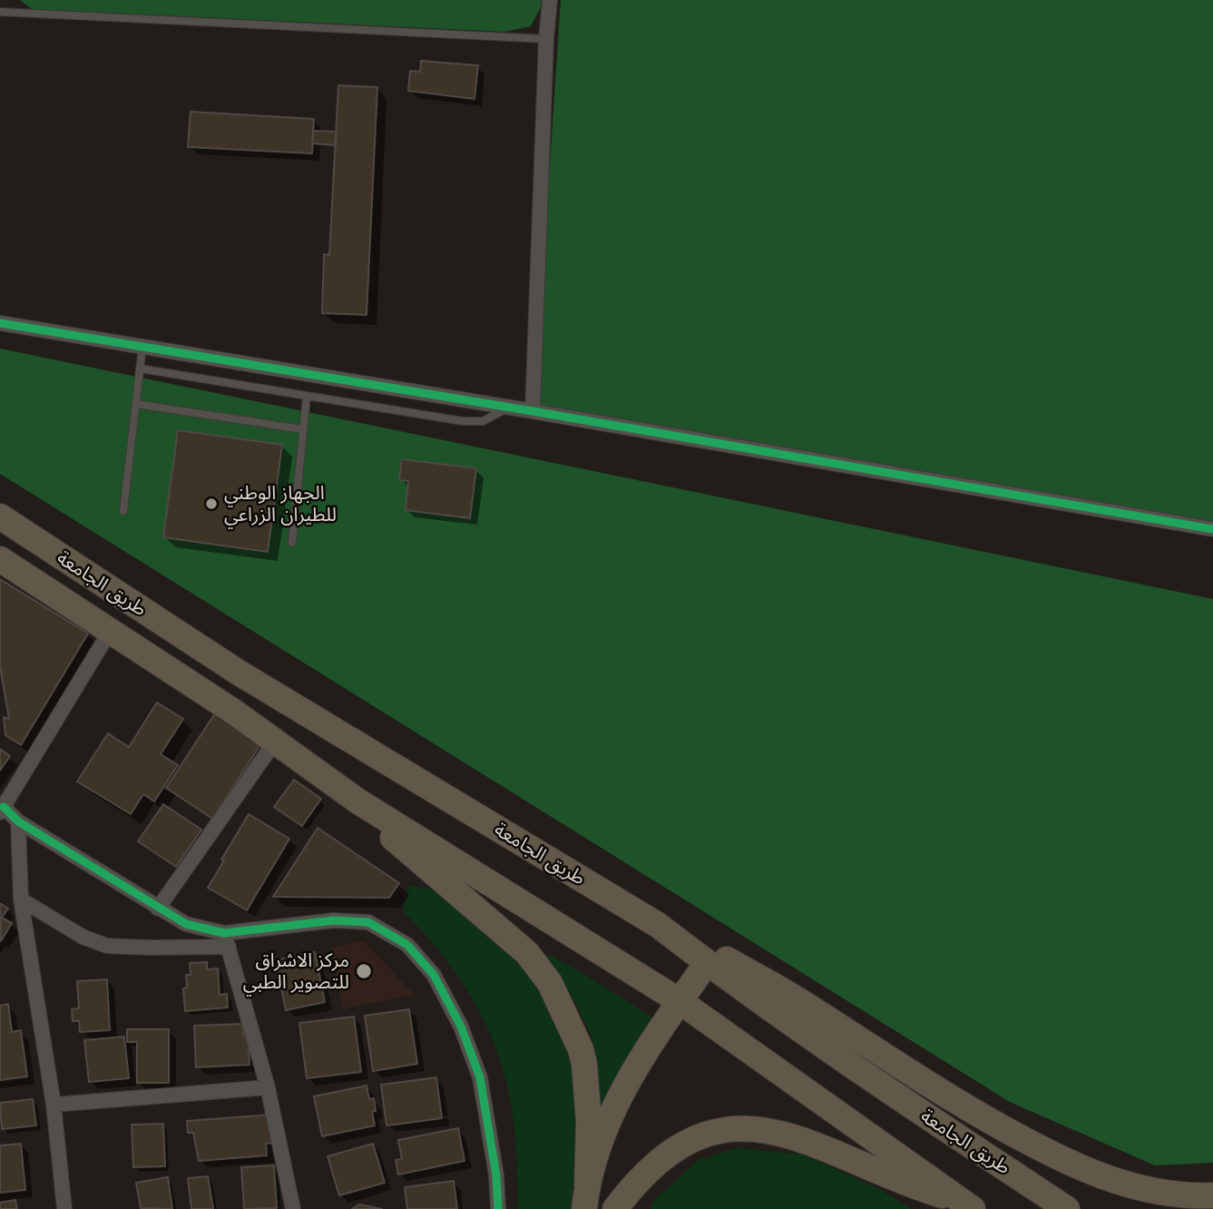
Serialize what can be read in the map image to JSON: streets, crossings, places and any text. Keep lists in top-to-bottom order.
{
  "streets": {
    "highway": ["طريق الجامعة"]
  },
  "places": ["الجهاز الوطني للطيران الزراعي", "مركز الاشراق للتصوير الطبي"]
}
